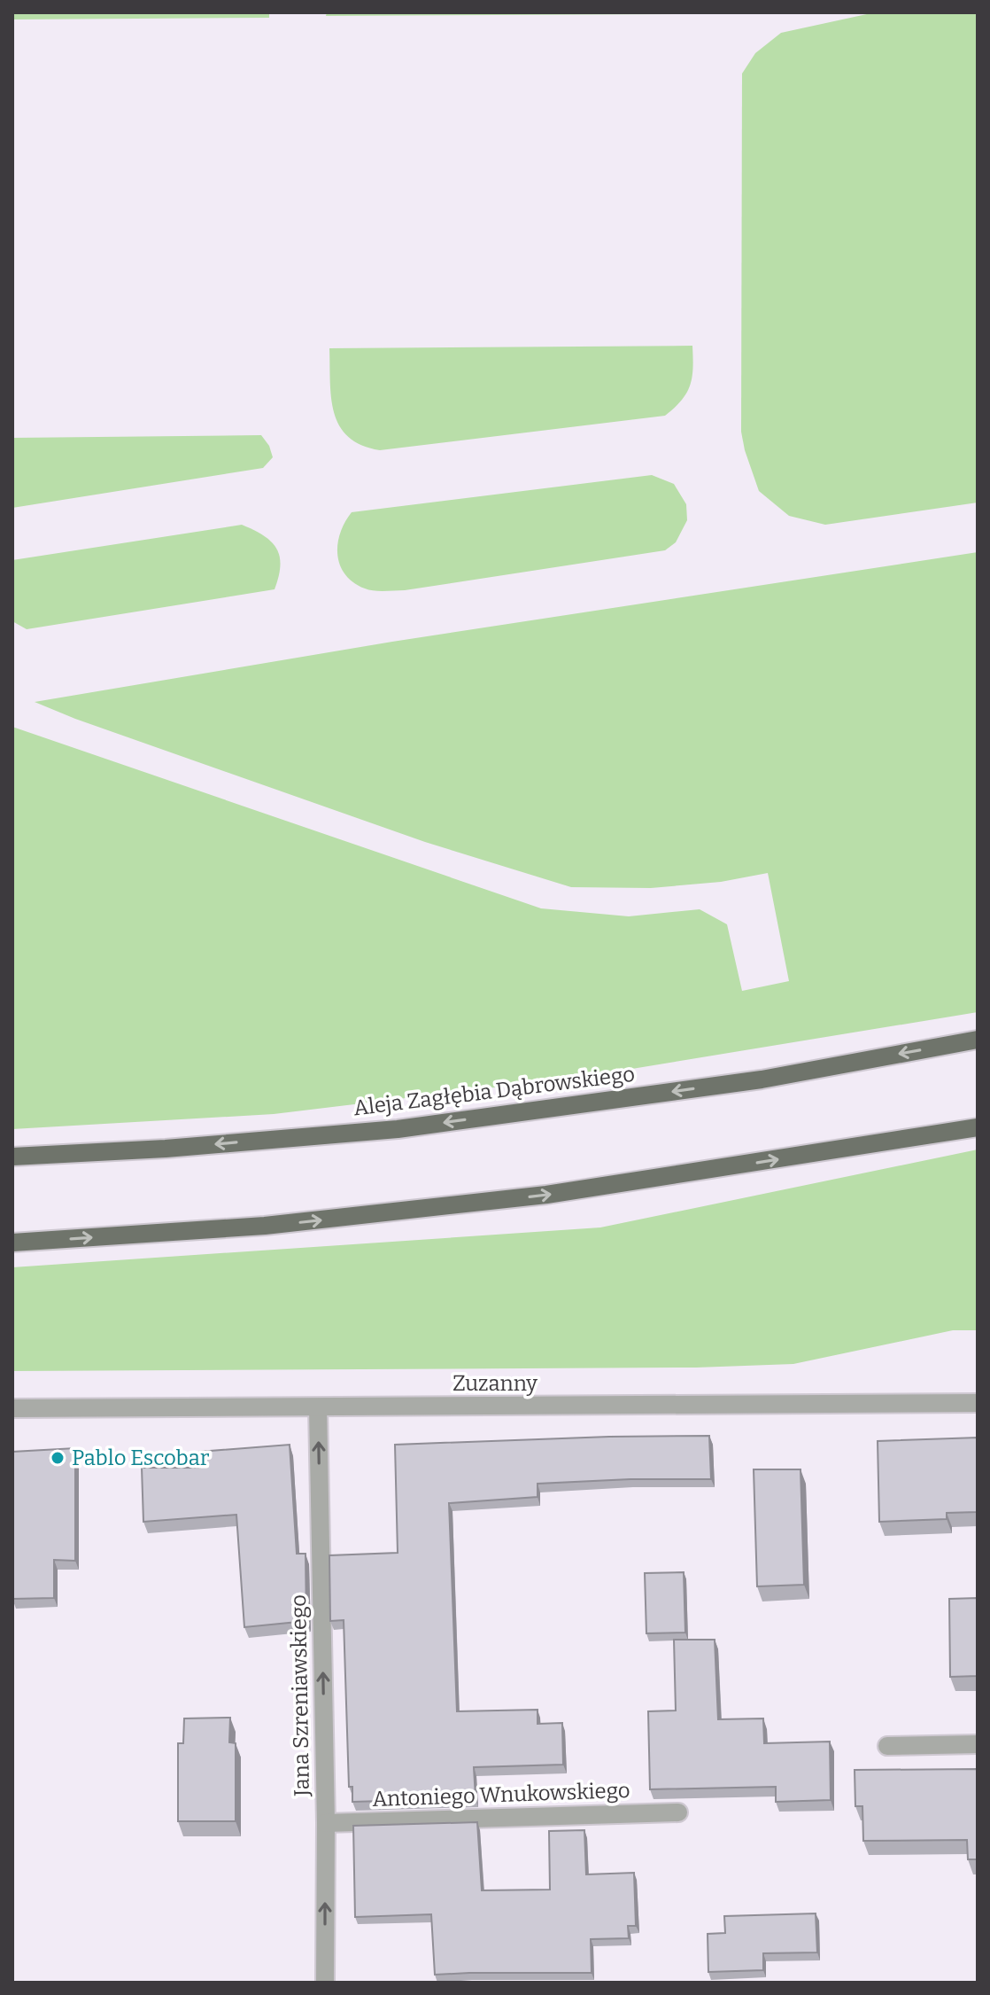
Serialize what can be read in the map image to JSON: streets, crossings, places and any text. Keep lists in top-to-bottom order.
{
  "streets": {
    "main road": ["Aleja Zagłębia Dąbrowskiego"],
    "street": ["Zuzanny", "Jana Szreniawskiego", "Antoniego Wnukowskiego"]
  },
  "crossings": [
    ["Zuzanny", "Jana Szreniawskiego"],
    ["Jana Szreniawskiego", "Antoniego Wnukowskiego"]
  ],
  "one_way": ["Jana Szreniawskiego"],
  "places": ["Pablo Escobar"]
}
